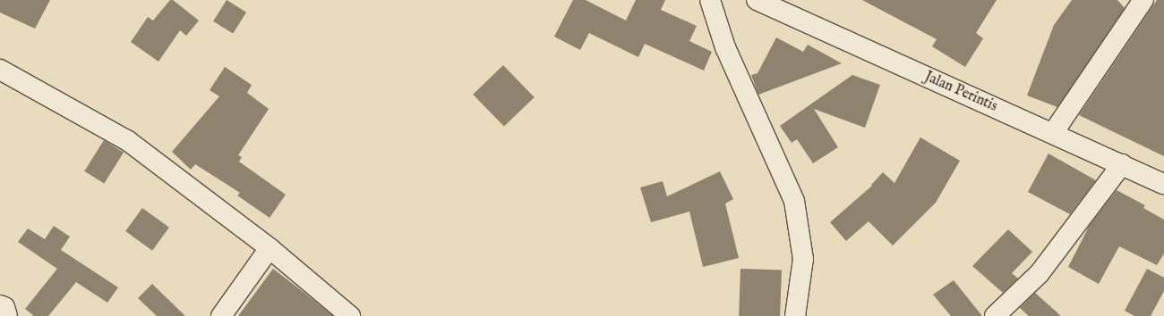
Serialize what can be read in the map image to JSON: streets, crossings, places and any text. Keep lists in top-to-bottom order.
{
  "streets": {
    "street": ["Jalan Perintis"]
  }
}
